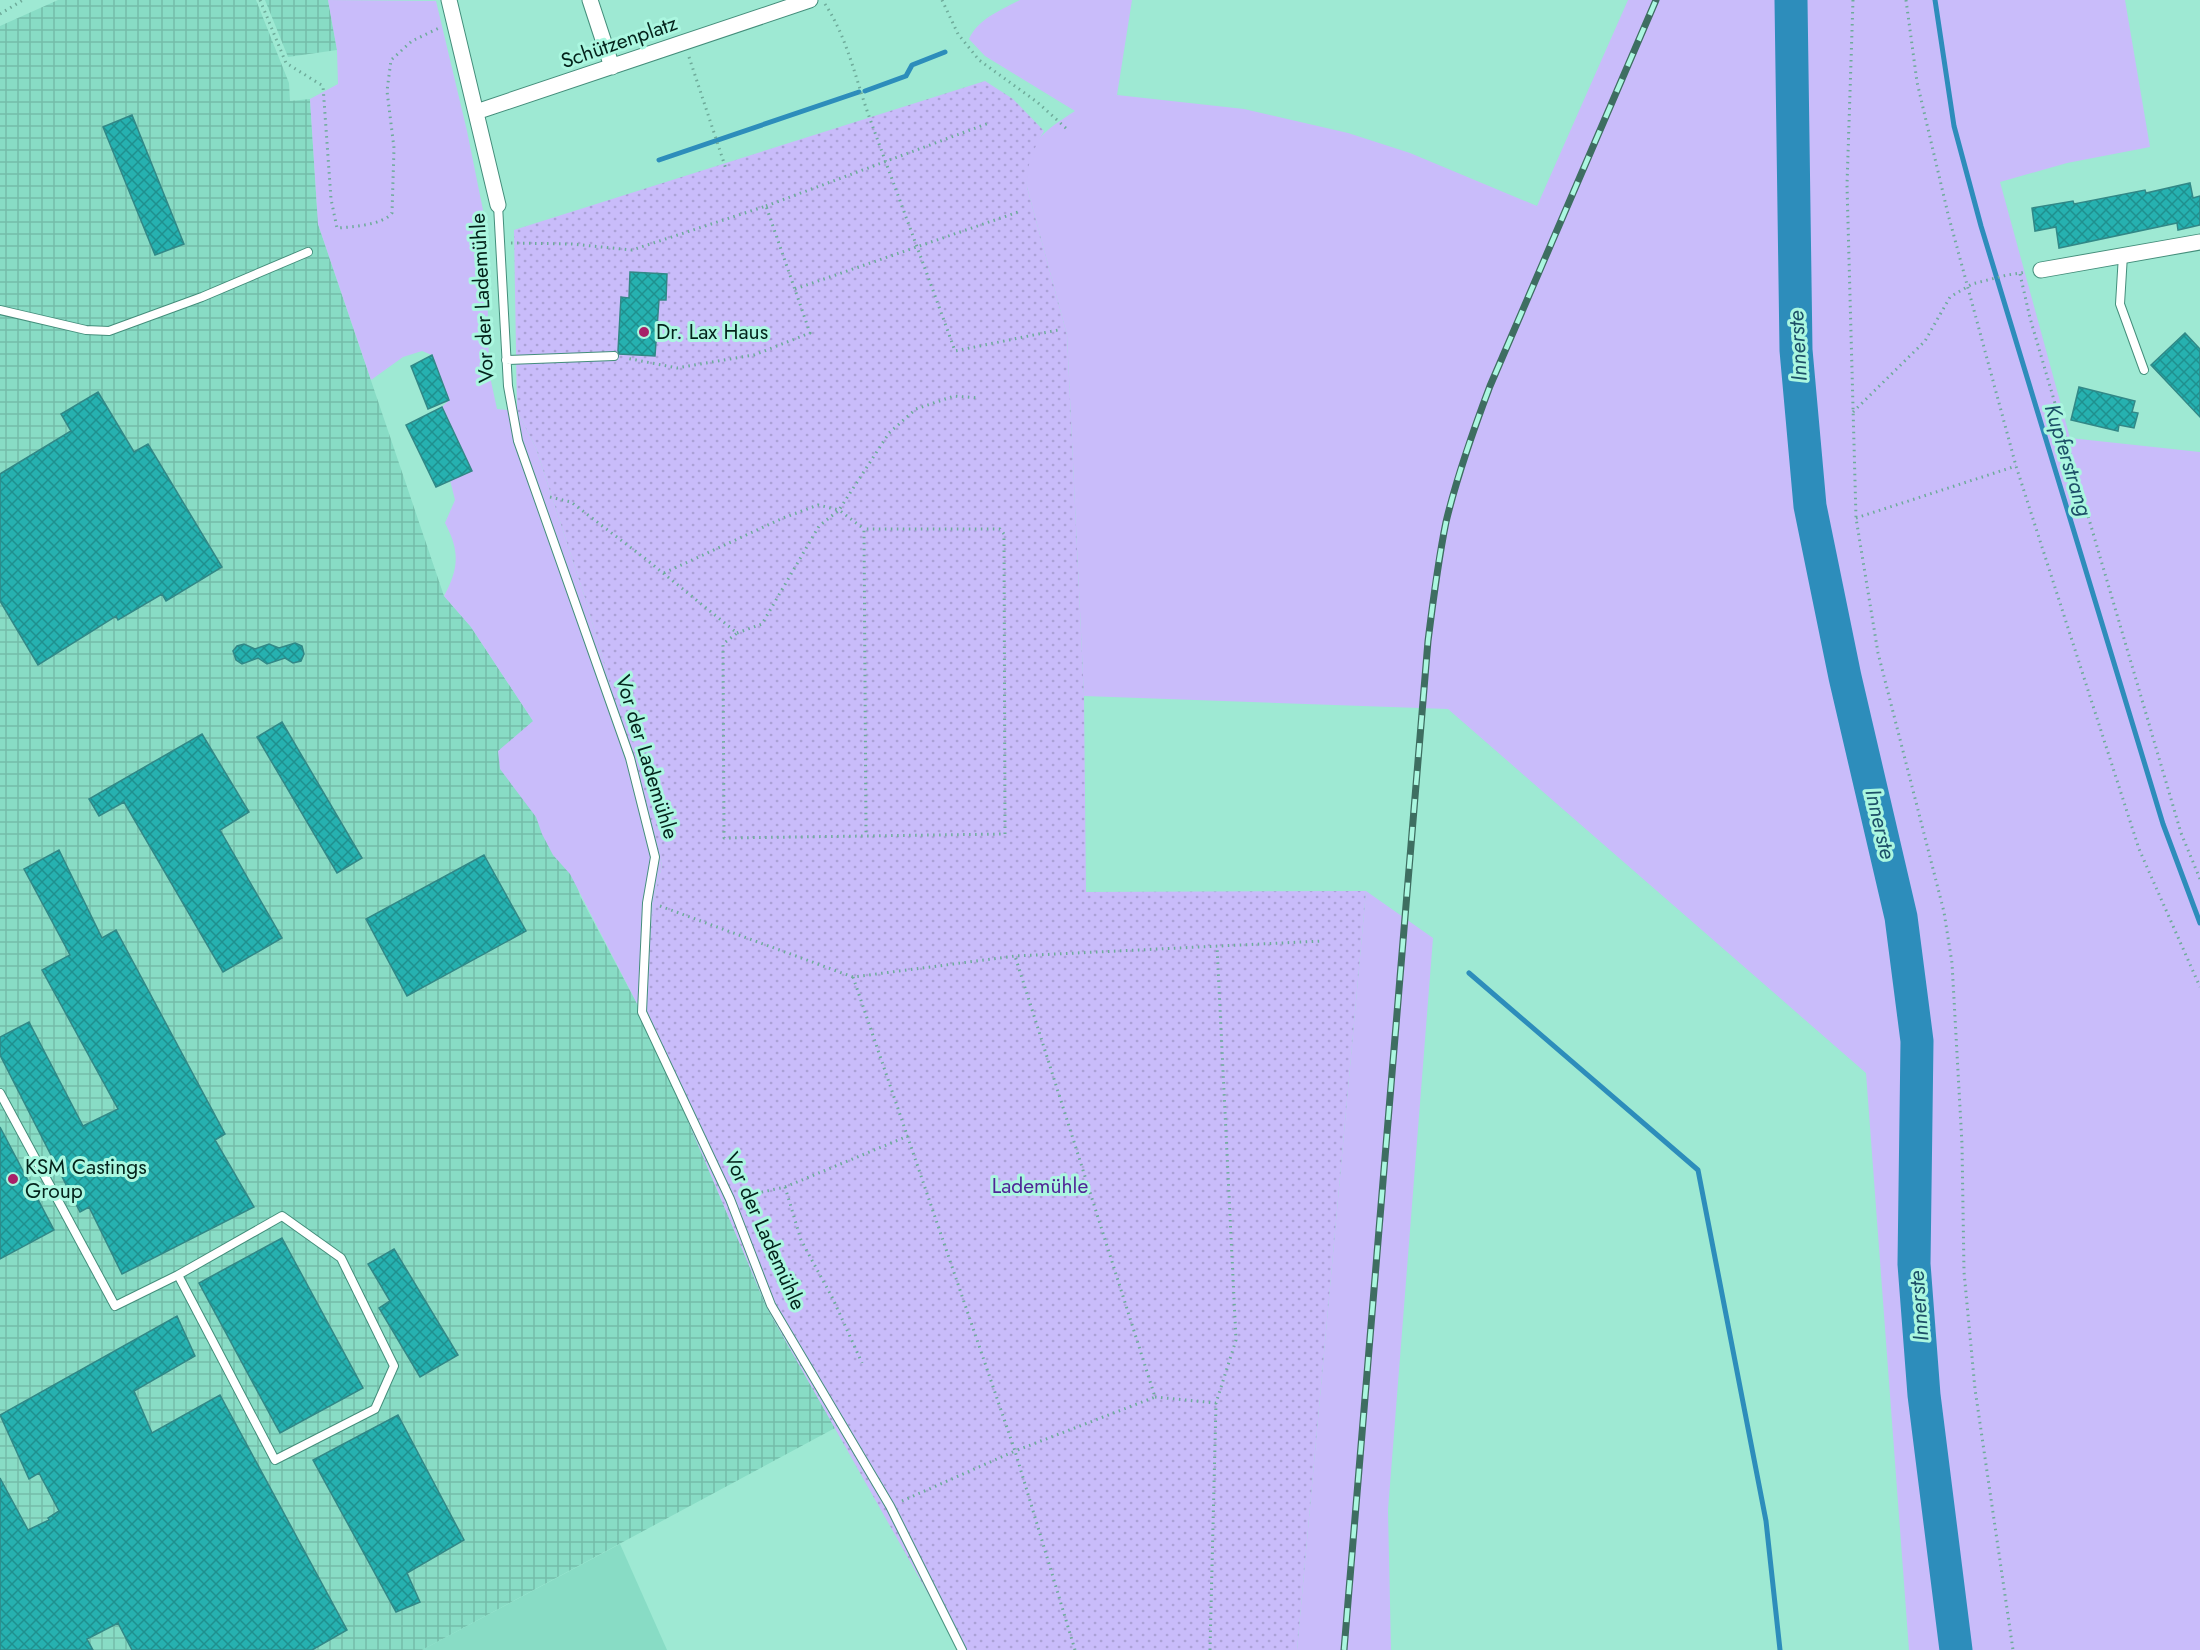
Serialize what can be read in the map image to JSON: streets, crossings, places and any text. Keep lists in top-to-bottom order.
{
  "streets": {
    "street": ["Schützenplatz", "Vor der Lademühle"]
  },
  "crossings": [
    ["Schützenplatz", "Vor der Lademühle"]
  ],
  "water": ["Innerste", "Kupferstrang"],
  "parks": ["Lademühle"],
  "places": ["Dr. Lax Haus", "KSM Castings Group"]
}
